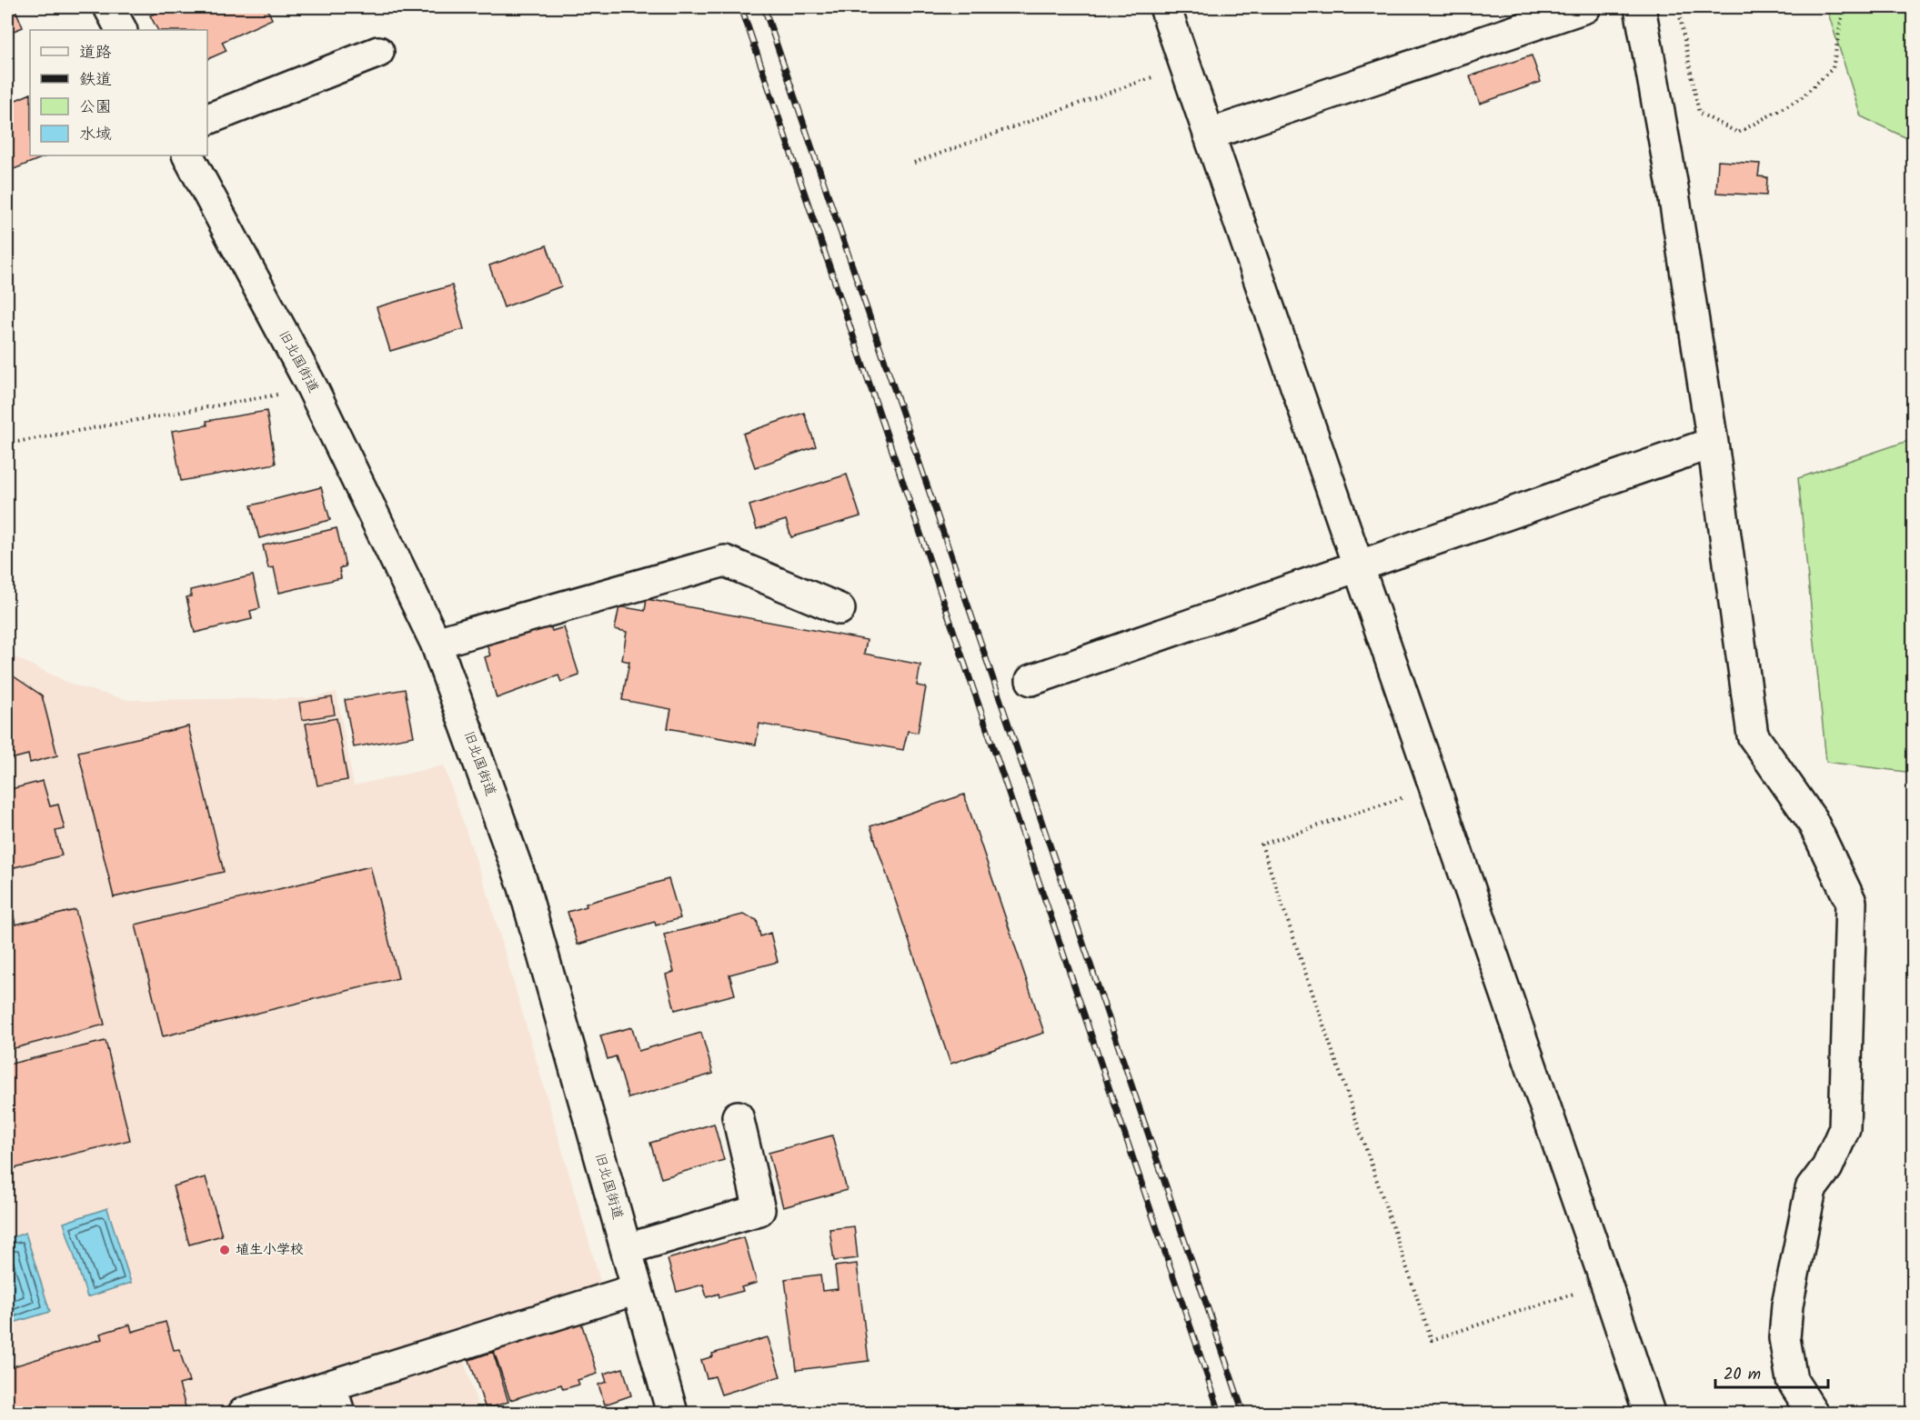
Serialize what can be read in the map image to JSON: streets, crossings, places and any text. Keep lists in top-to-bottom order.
{
  "streets": {
    "street": ["旧北国街道"]
  },
  "places": ["埴生小学校"],
  "legend": [
    "道路",
    "鉄道",
    "公園",
    "水域"
  ],
  "scale_bar": "20 m"
}
